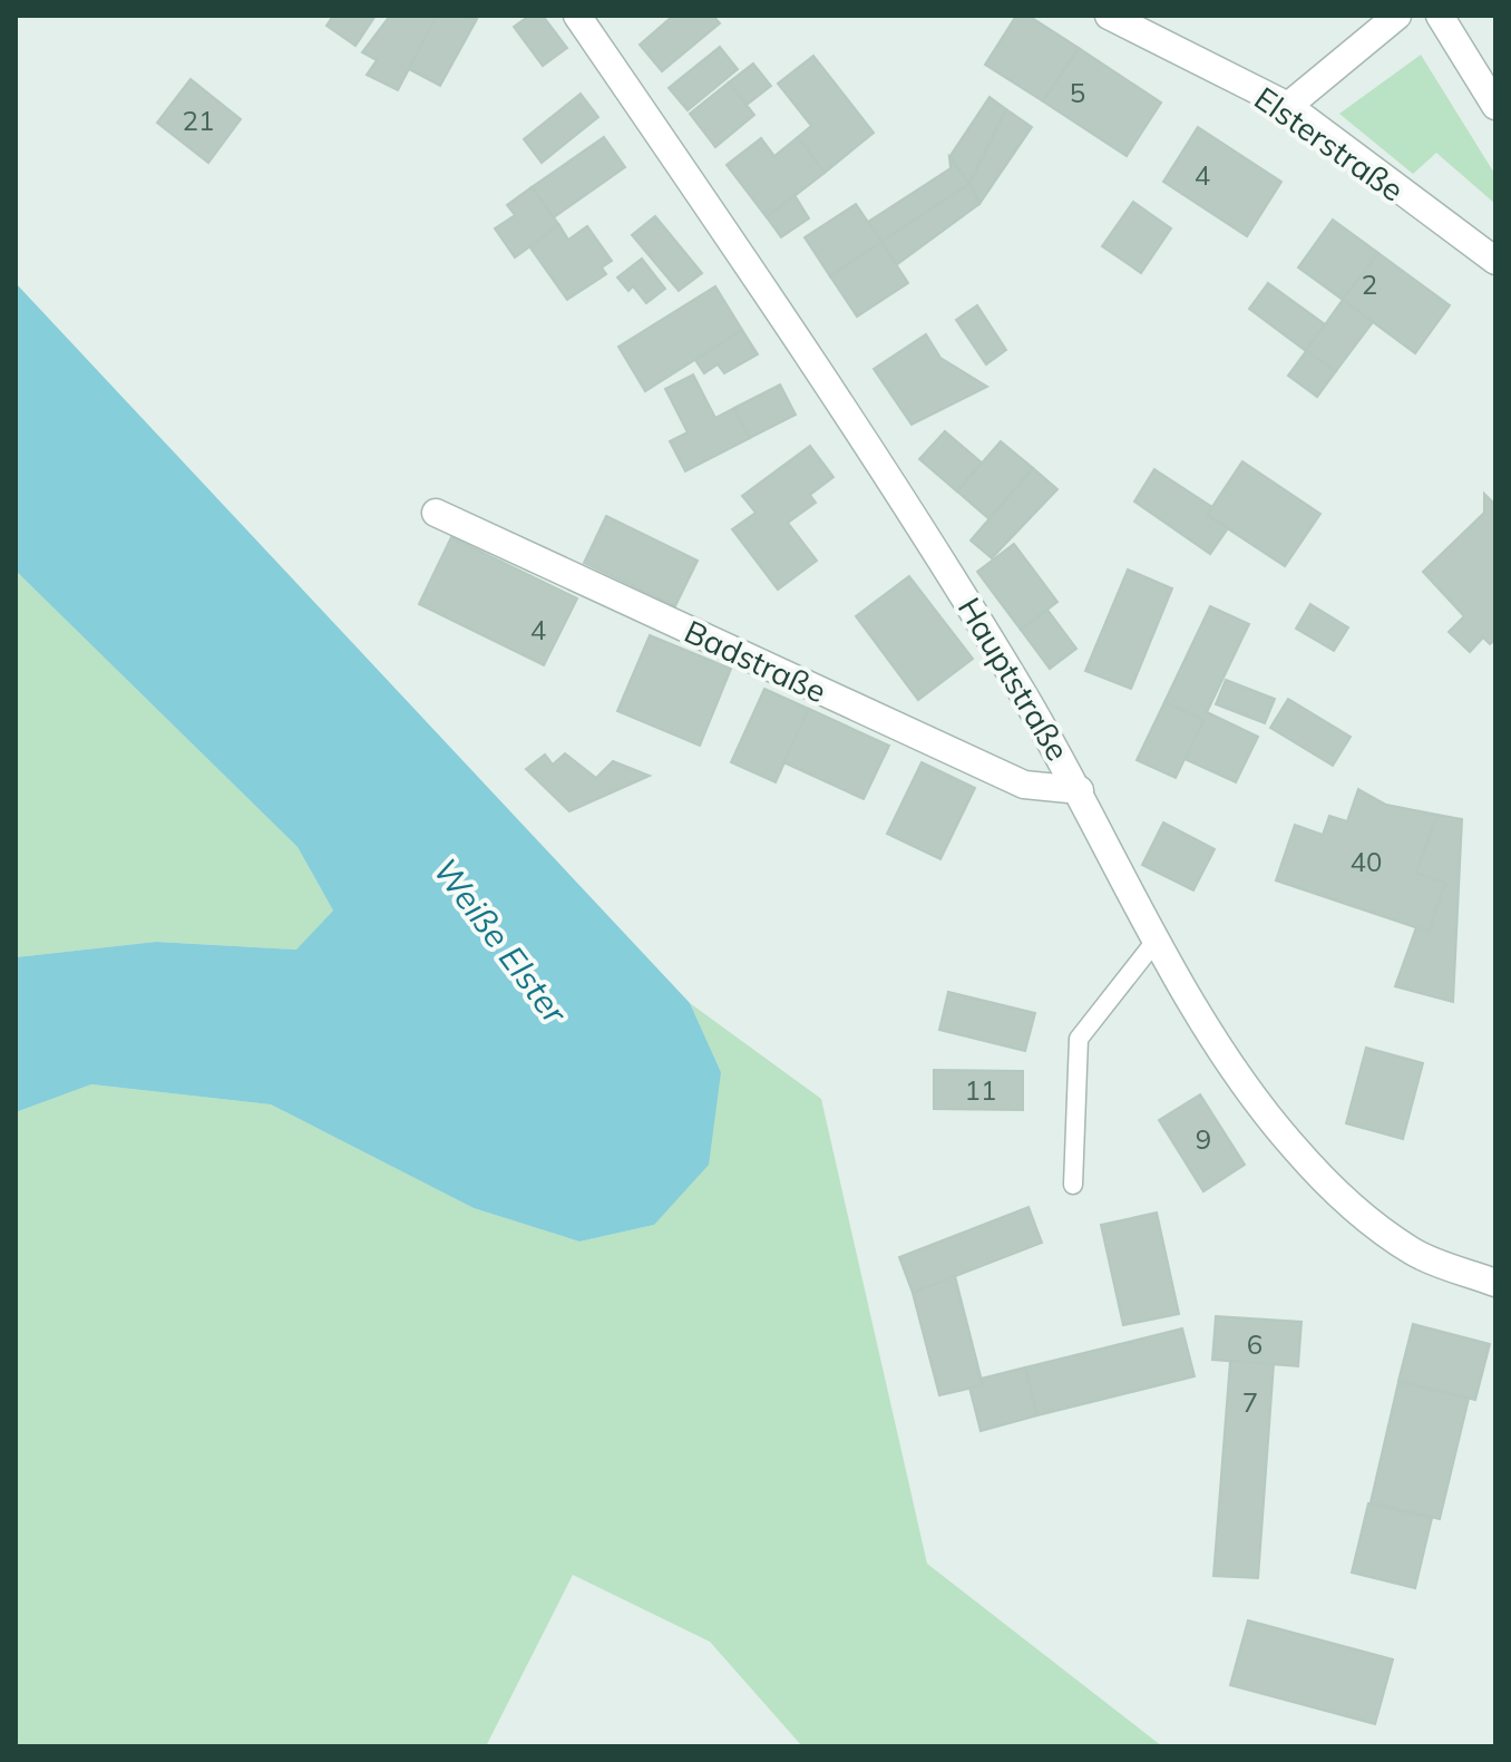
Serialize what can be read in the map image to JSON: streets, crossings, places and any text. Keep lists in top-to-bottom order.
{
  "streets": {
    "street": ["Elsterstraße", "Badstraße", "Hauptstraße"]
  },
  "crossings": [
    ["Badstraße", "Hauptstraße"]
  ],
  "water": ["Weiße Elster"],
  "house_numbers": [
    "5",
    "21",
    "4",
    "2",
    "4",
    "40",
    "11",
    "9",
    "6",
    "7"
  ]
}
